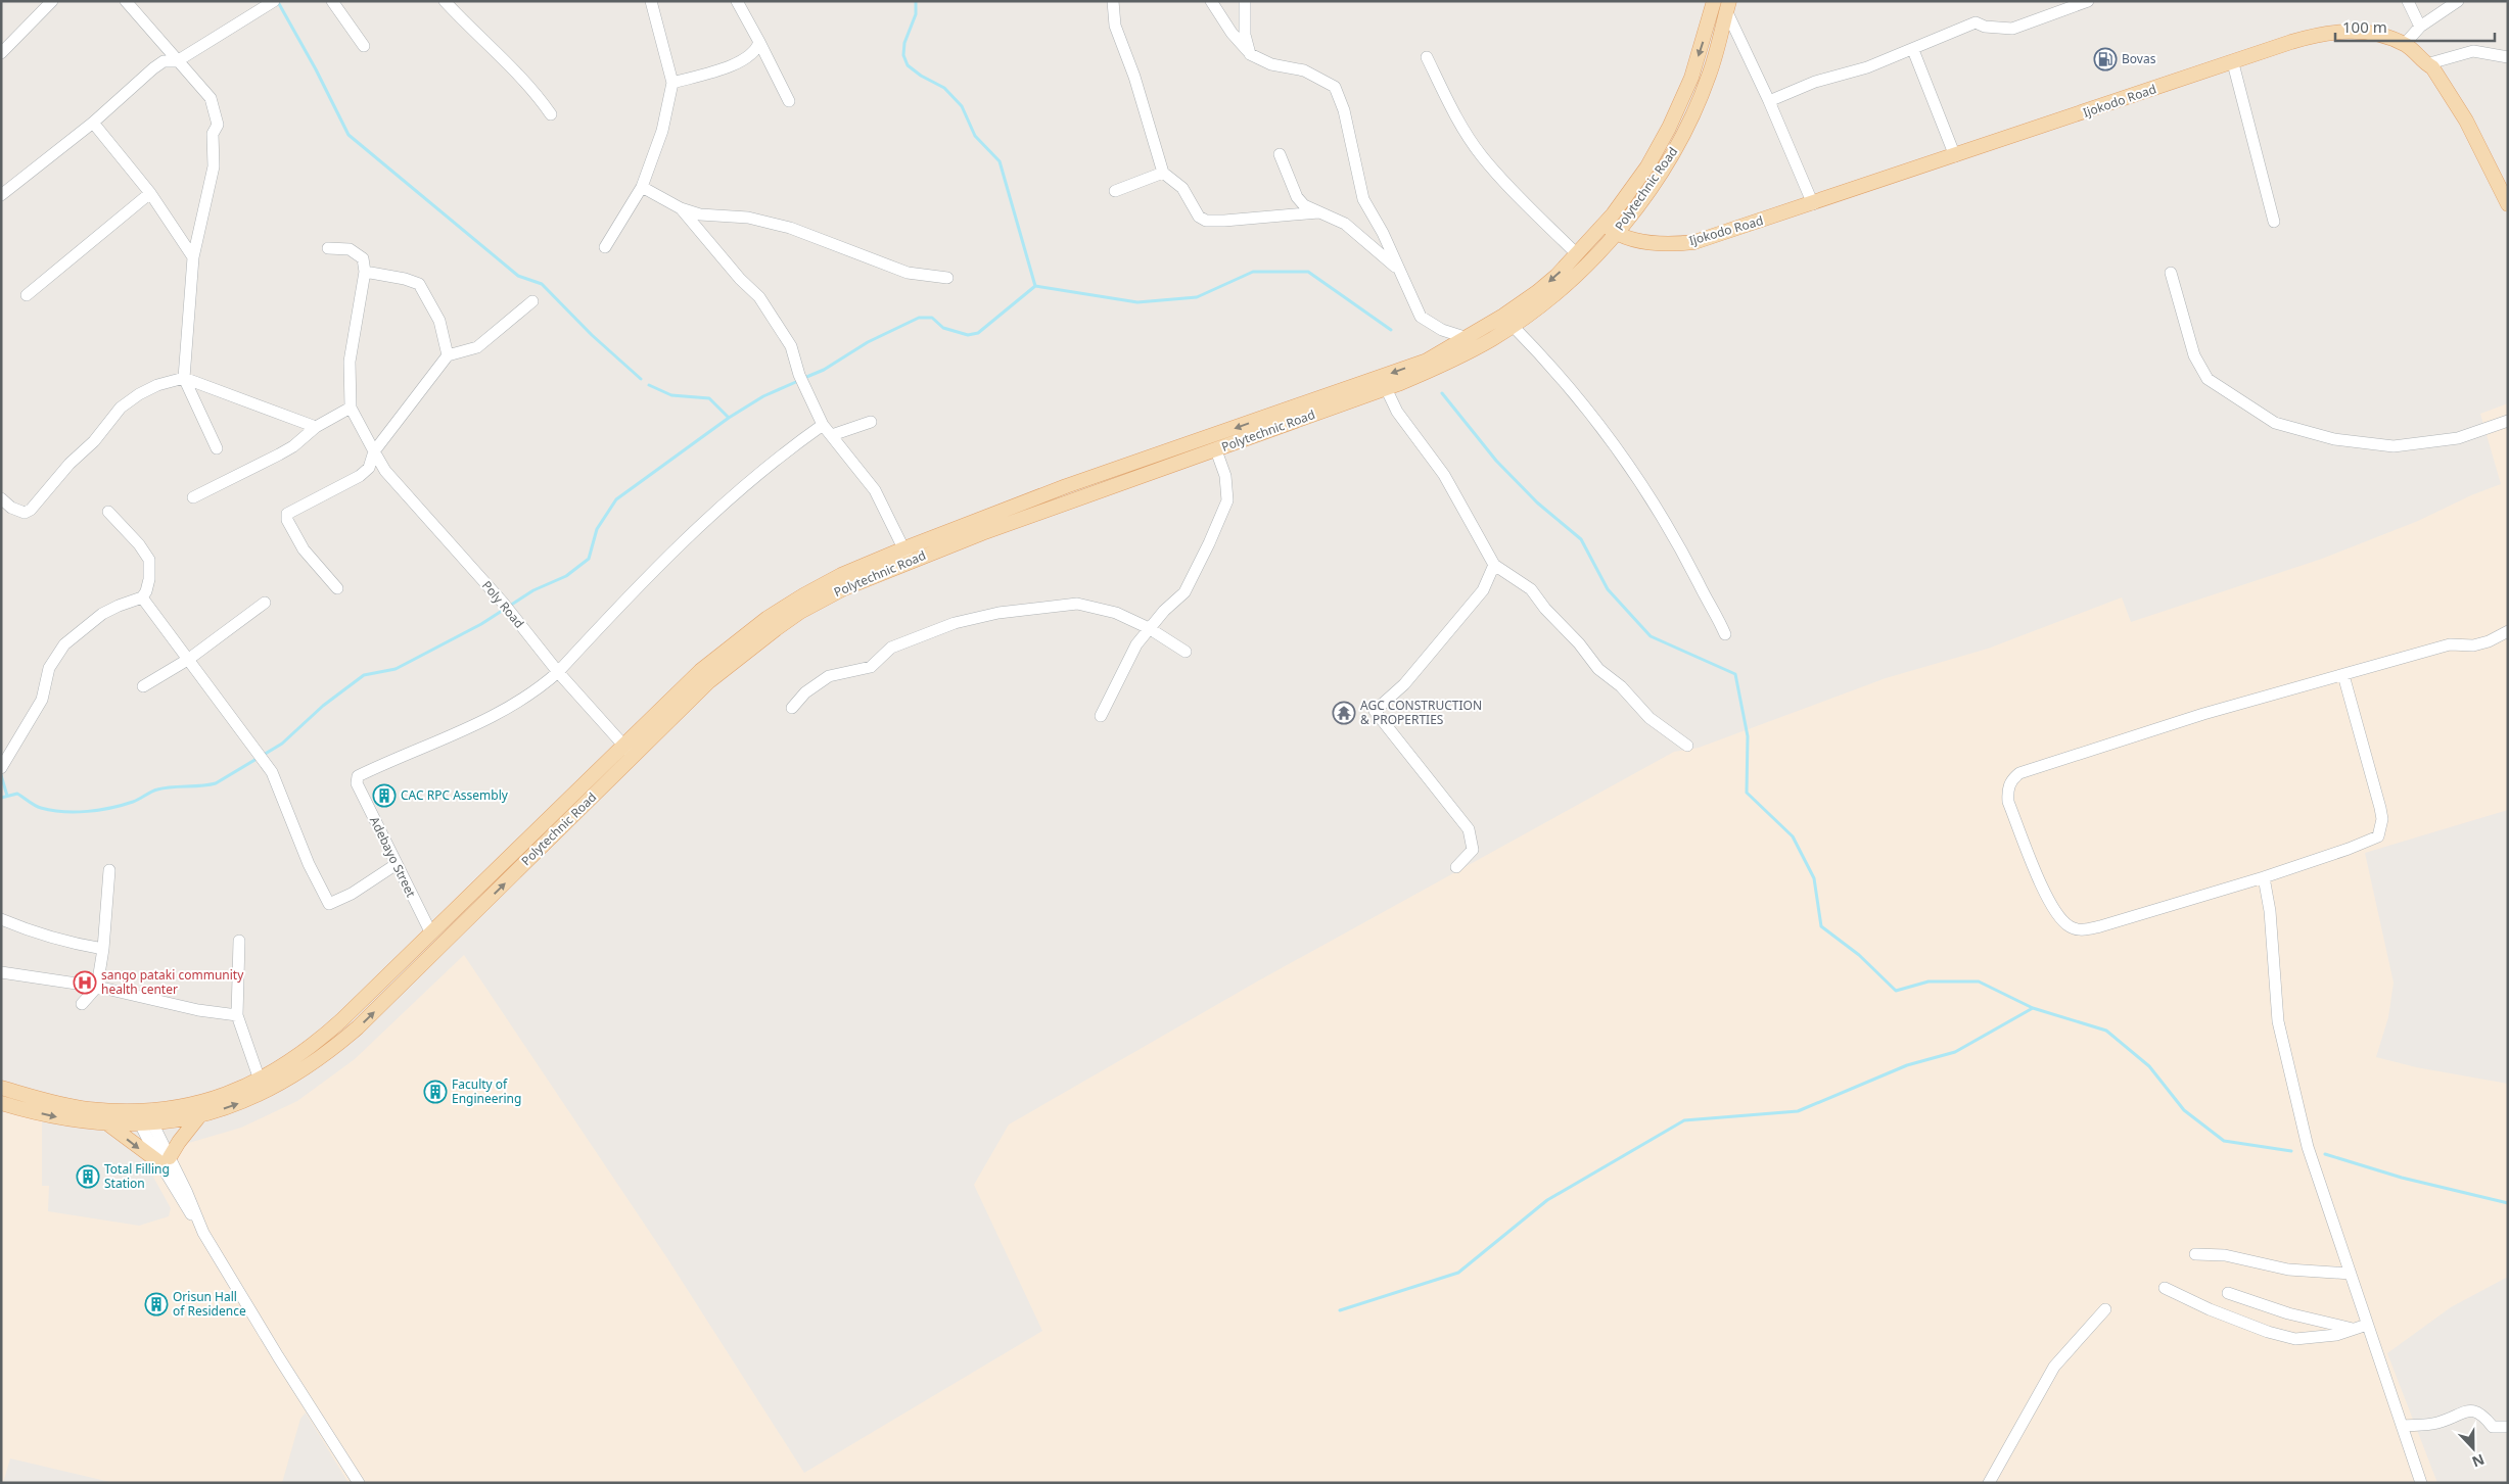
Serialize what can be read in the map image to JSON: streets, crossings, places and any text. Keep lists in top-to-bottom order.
{
  "streets": {
    "main road": ["Ijokodo Road", "Polytechnic Road"],
    "street": ["Poly Road", "Adebayo Street"]
  },
  "crossings": [
    ["Ijokodo Road", "Polytechnic Road"],
    ["Polytechnic Road", "Poly Road"],
    ["Polytechnic Road", "Adebayo Street"],
    ["Poly Road", "Adebayo Street"]
  ],
  "places": {
    "fuel station": ["Bovas"],
    "temple": ["AGC CONSTRUCTION & PROPERTIES"],
    "building": [
      "CAC RPC Assembly",
      "Faculty of Engineering",
      "Total Filling Station",
      "Orisun Hall of Residence"
    ],
    "hospital": ["sango pataki community health center"]
  },
  "scale_bar": "100 m",
  "north": "bottom"
}
